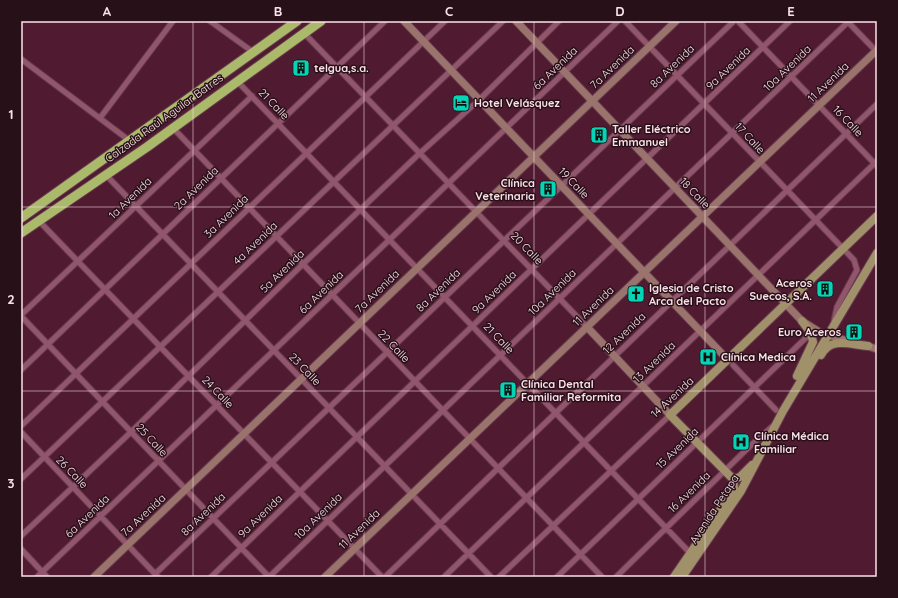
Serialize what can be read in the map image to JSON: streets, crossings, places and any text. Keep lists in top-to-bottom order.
{
  "streets": {
    "highway": ["Calzada Raúl Aguilar Batres"],
    "main road": ["20 Calle", "14 Avenida", "Avenida Petapa"],
    "street": [
      "8a Avenida",
      "7a Avenida",
      "6a Avenida",
      "9a Avenida",
      "10a Avenida",
      "11 Avenida",
      "21 Calle",
      "16 Calle",
      "17 Calle",
      "19 Calle",
      "2a Avenida",
      "18 Calle",
      "1a Avenida",
      "3a Avenida",
      "4a Avenida",
      "5a Avenida",
      "12 Avenida",
      "22 Calle",
      "13 Avenida",
      "23 Calle",
      "24 Calle",
      "25 Calle",
      "15 Avenida",
      "26 Calle",
      "16 Avenida"
    ]
  },
  "crossings": [
    ["8a Avenida", "21 Calle"],
    ["8a Avenida", "17 Calle"],
    ["8a Avenida", "19 Calle"],
    ["8a Avenida", "18 Calle"],
    ["8a Avenida", "20 Calle"],
    ["8a Avenida", "22 Calle"],
    ["8a Avenida", "23 Calle"],
    ["8a Avenida", "24 Calle"],
    ["8a Avenida", "25 Calle"],
    ["8a Avenida", "26 Calle"],
    ["7a Avenida", "21 Calle"],
    ["7a Avenida", "17 Calle"],
    ["7a Avenida", "19 Calle"],
    ["7a Avenida", "18 Calle"],
    ["7a Avenida", "20 Calle"],
    ["7a Avenida", "22 Calle"],
    ["7a Avenida", "23 Calle"],
    ["7a Avenida", "24 Calle"],
    ["7a Avenida", "25 Calle"],
    ["7a Avenida", "26 Calle"],
    ["6a Avenida", "21 Calle"],
    ["6a Avenida", "19 Calle"],
    ["6a Avenida", "18 Calle"],
    ["6a Avenida", "20 Calle"],
    ["6a Avenida", "22 Calle"],
    ["6a Avenida", "23 Calle"],
    ["6a Avenida", "24 Calle"],
    ["6a Avenida", "25 Calle"],
    ["6a Avenida", "26 Calle"],
    ["9a Avenida", "21 Calle"],
    ["9a Avenida", "16 Calle"],
    ["9a Avenida", "17 Calle"],
    ["9a Avenida", "19 Calle"],
    ["9a Avenida", "18 Calle"],
    ["9a Avenida", "20 Calle"],
    ["9a Avenida", "22 Calle"],
    ["9a Avenida", "23 Calle"],
    ["9a Avenida", "24 Calle"],
    ["9a Avenida", "25 Calle"],
    ["10a Avenida", "21 Calle"],
    ["10a Avenida", "16 Calle"],
    ["10a Avenida", "17 Calle"],
    ["10a Avenida", "19 Calle"],
    ["10a Avenida", "18 Calle"],
    ["10a Avenida", "20 Calle"],
    ["10a Avenida", "22 Calle"],
    ["10a Avenida", "23 Calle"],
    ["10a Avenida", "24 Calle"],
    ["10a Avenida", "25 Calle"],
    ["11 Avenida", "21 Calle"],
    ["11 Avenida", "16 Calle"],
    ["11 Avenida", "17 Calle"],
    ["11 Avenida", "19 Calle"],
    ["11 Avenida", "18 Calle"],
    ["11 Avenida", "20 Calle"],
    ["11 Avenida", "22 Calle"],
    ["11 Avenida", "23 Calle"],
    ["11 Avenida", "24 Calle"],
    ["21 Calle", "Calzada Raúl Aguilar Batres"],
    ["21 Calle", "2a Avenida"],
    ["21 Calle", "1a Avenida"],
    ["21 Calle", "3a Avenida"],
    ["21 Calle", "4a Avenida"],
    ["21 Calle", "5a Avenida"],
    ["21 Calle", "12 Avenida"],
    ["21 Calle", "13 Avenida"],
    ["21 Calle", "14 Avenida"],
    ["21 Calle", "15 Avenida"],
    ["21 Calle", "16 Avenida"],
    ["21 Calle", "Avenida Petapa"],
    ["Calzada Raúl Aguilar Batres", "20 Calle"],
    ["Calzada Raúl Aguilar Batres", "22 Calle"],
    ["Calzada Raúl Aguilar Batres", "23 Calle"],
    ["Calzada Raúl Aguilar Batres", "24 Calle"],
    ["16 Calle", "12 Avenida"],
    ["16 Calle", "13 Avenida"],
    ["17 Calle", "12 Avenida"],
    ["17 Calle", "13 Avenida"],
    ["17 Calle", "14 Avenida"],
    ["17 Calle", "Avenida Petapa"],
    ["19 Calle", "3a Avenida"],
    ["19 Calle", "4a Avenida"],
    ["19 Calle", "5a Avenida"],
    ["19 Calle", "12 Avenida"],
    ["19 Calle", "13 Avenida"],
    ["19 Calle", "14 Avenida"],
    ["19 Calle", "15 Avenida"],
    ["19 Calle", "Avenida Petapa"],
    ["2a Avenida", "20 Calle"],
    ["2a Avenida", "22 Calle"],
    ["2a Avenida", "23 Calle"],
    ["2a Avenida", "24 Calle"],
    ["2a Avenida", "25 Calle"],
    ["18 Calle", "5a Avenida"],
    ["18 Calle", "12 Avenida"],
    ["18 Calle", "13 Avenida"],
    ["18 Calle", "14 Avenida"],
    ["18 Calle", "Avenida Petapa"],
    ["1a Avenida", "22 Calle"],
    ["1a Avenida", "23 Calle"],
    ["1a Avenida", "24 Calle"],
    ["1a Avenida", "25 Calle"],
    ["3a Avenida", "20 Calle"],
    ["3a Avenida", "22 Calle"],
    ["3a Avenida", "23 Calle"],
    ["3a Avenida", "24 Calle"],
    ["3a Avenida", "25 Calle"],
    ["4a Avenida", "20 Calle"],
    ["4a Avenida", "22 Calle"],
    ["4a Avenida", "23 Calle"],
    ["4a Avenida", "24 Calle"],
    ["4a Avenida", "25 Calle"],
    ["4a Avenida", "26 Calle"],
    ["20 Calle", "5a Avenida"],
    ["20 Calle", "12 Avenida"],
    ["20 Calle", "13 Avenida"],
    ["20 Calle", "14 Avenida"],
    ["20 Calle", "15 Avenida"],
    ["20 Calle", "16 Avenida"],
    ["20 Calle", "Avenida Petapa"],
    ["5a Avenida", "22 Calle"],
    ["5a Avenida", "23 Calle"],
    ["5a Avenida", "24 Calle"],
    ["5a Avenida", "25 Calle"],
    ["5a Avenida", "26 Calle"],
    ["12 Avenida", "22 Calle"],
    ["12 Avenida", "23 Calle"],
    ["12 Avenida", "24 Calle"],
    ["22 Calle", "13 Avenida"],
    ["22 Calle", "14 Avenida"],
    ["22 Calle", "15 Avenida"],
    ["13 Avenida", "23 Calle"],
    ["16 Avenida", "Avenida Petapa"]
  ],
  "places": {
    "building": [
      "telgua,s.a.",
      "Taller Eléctrico Emmanuel",
      "Clínica Veterinaria",
      "Aceros Suecos, S.A.",
      "Euro Aceros",
      "Clínica Dental Familiar Reformita"
    ],
    "hotel": ["Hotel Velásquez"],
    "church": ["Iglesia de Cristo Arca del Pacto"],
    "hospital": ["Clínica Medica", "Clínica Médica Familiar"]
  },
  "grid": {
    "columns": [
      "A",
      "B",
      "C",
      "D",
      "E"
    ],
    "rows": ["1", "2", "3"]
  }
}
